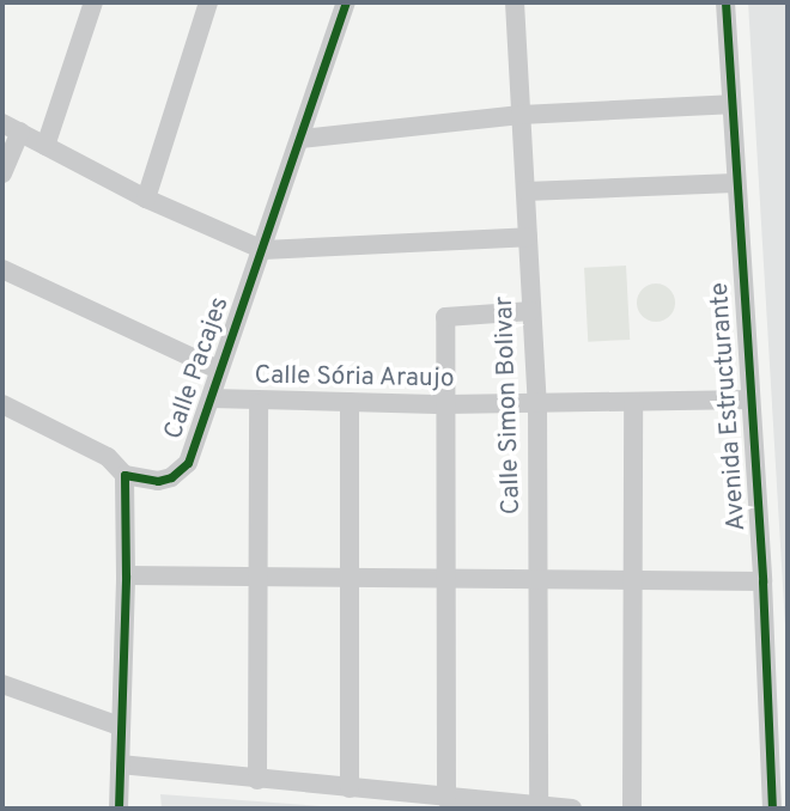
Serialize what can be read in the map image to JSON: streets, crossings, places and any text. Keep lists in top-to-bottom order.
{
  "streets": {
    "street": [
      "Calle Pacajes",
      "Calle Sória Araujo",
      "Calle Simon Bolivar",
      "Avenida Estructurante"
    ]
  },
  "crossings": [
    ["Calle Pacajes", "Calle Sória Araujo"],
    ["Calle Sória Araujo", "Calle Simon Bolivar"],
    ["Calle Sória Araujo", "Avenida Estructurante"]
  ]
}
